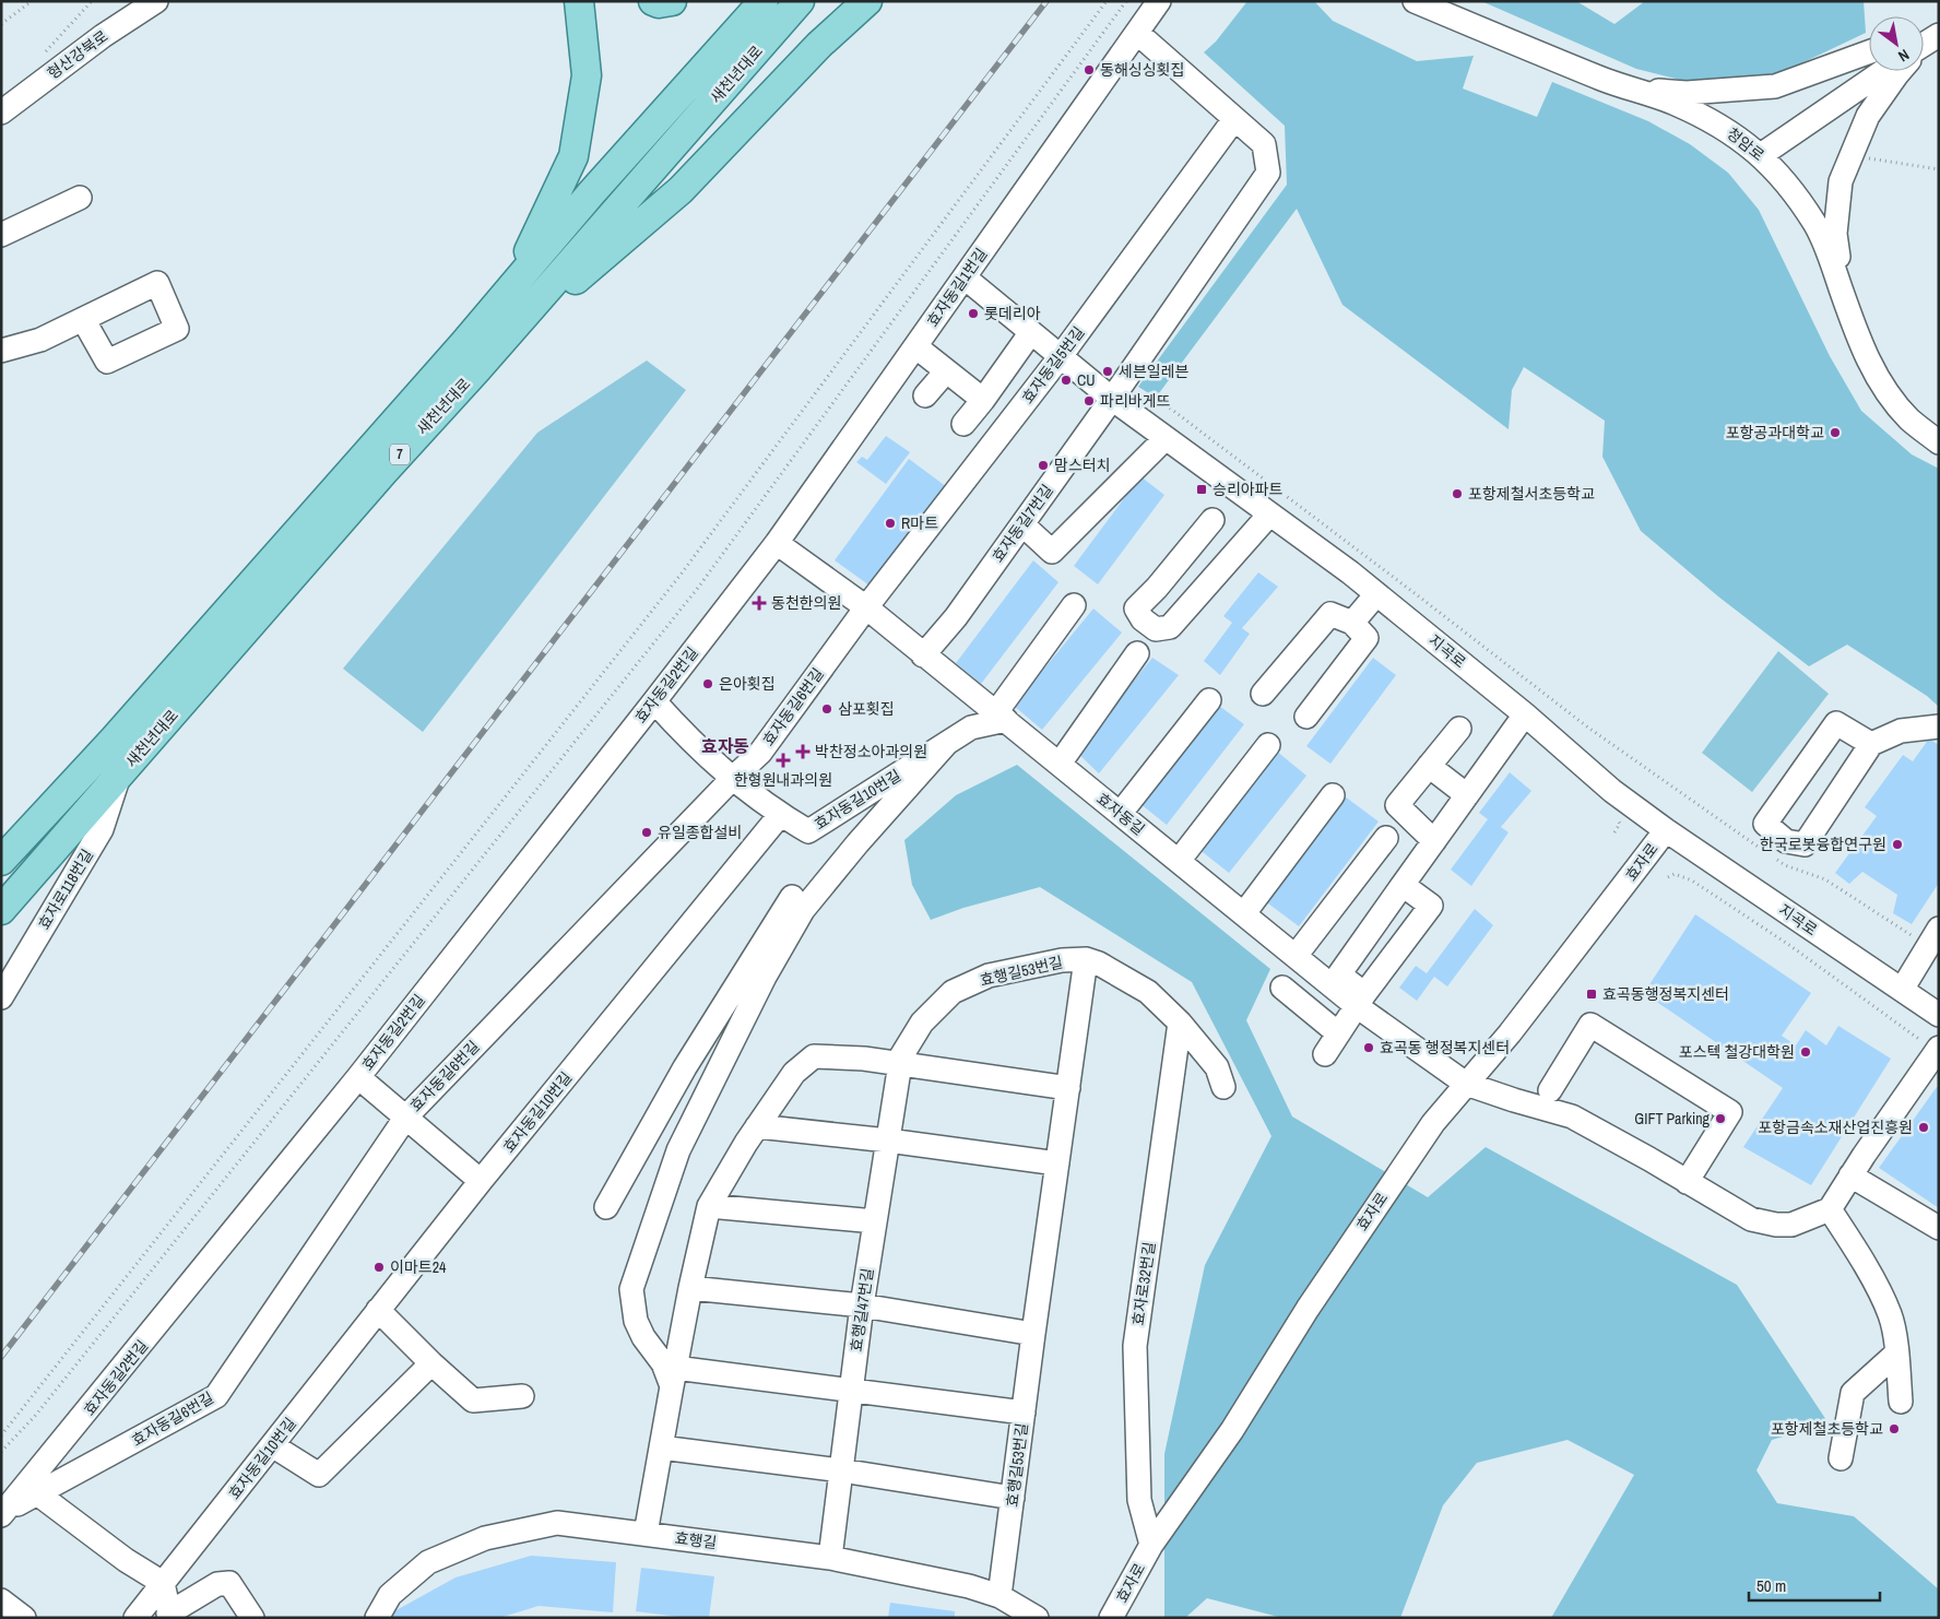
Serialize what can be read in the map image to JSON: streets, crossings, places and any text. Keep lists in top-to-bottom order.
{
  "streets": {
    "main road": ["새천년대로", "7"],
    "street": [
      "형산강북로",
      "청암로",
      "효자동길1번길",
      "효자동길5번길",
      "효자동길7번길",
      "지곡로",
      "효자동길2번길",
      "효자동길6번길",
      "효자동길10번길",
      "효자동길",
      "효자로",
      "효자로118번길",
      "효행길53번길",
      "효자로32번길",
      "효행길47번길",
      "효행길"
    ]
  },
  "crossings": [
    ["새천년대로", "효자로118번길"],
    ["효자동길1번길", "지곡로"],
    ["효자동길1번길", "효자동길2번길"],
    ["효자동길1번길", "효자동길"],
    ["효자동길5번길", "효자동길7번길"],
    ["효자동길5번길", "지곡로"],
    ["효자동길5번길", "효자동길6번길"],
    ["효자동길5번길", "효자동길"],
    ["효자동길7번길", "지곡로"],
    ["효자동길7번길", "효자동길"],
    ["지곡로", "효자로"],
    ["효자동길2번길", "효자동길6번길"],
    ["효자동길2번길", "효자동길"],
    ["효자동길6번길", "효자동길"],
    ["효자동길10번길", "효자동길"],
    ["효자동길", "효자로"],
    ["효자로", "효자로32번길"],
    ["효행길53번길", "효행길47번길"],
    ["효행길53번길", "효행길"],
    ["효행길47번길", "효행길"]
  ],
  "districts": ["효자동"],
  "places": {
    "other": [
      "동해싱싱횟집",
      "롯데리아",
      "세븐일레븐",
      "CU",
      "파리바게뜨",
      "포항공과대학교",
      "맘스터치",
      "포항제철서초등학교",
      "R마트",
      "은아횟집",
      "삼포횟집",
      "유일종합설비",
      "한국로봇융합연구원",
      "효곡동 행정복지센터",
      "포스텍 철강대학원",
      "GIFT Parking",
      "포항금속소재산업진흥원",
      "이마트24",
      "포항제철초등학교"
    ],
    "transit": ["승리아파트", "효곡동행정복지센터"],
    "health": ["동천한의원", "박찬정소아과의원", "한형원내과의원"]
  },
  "scale_bar": "50 m",
  "north": "bottom right"
}
